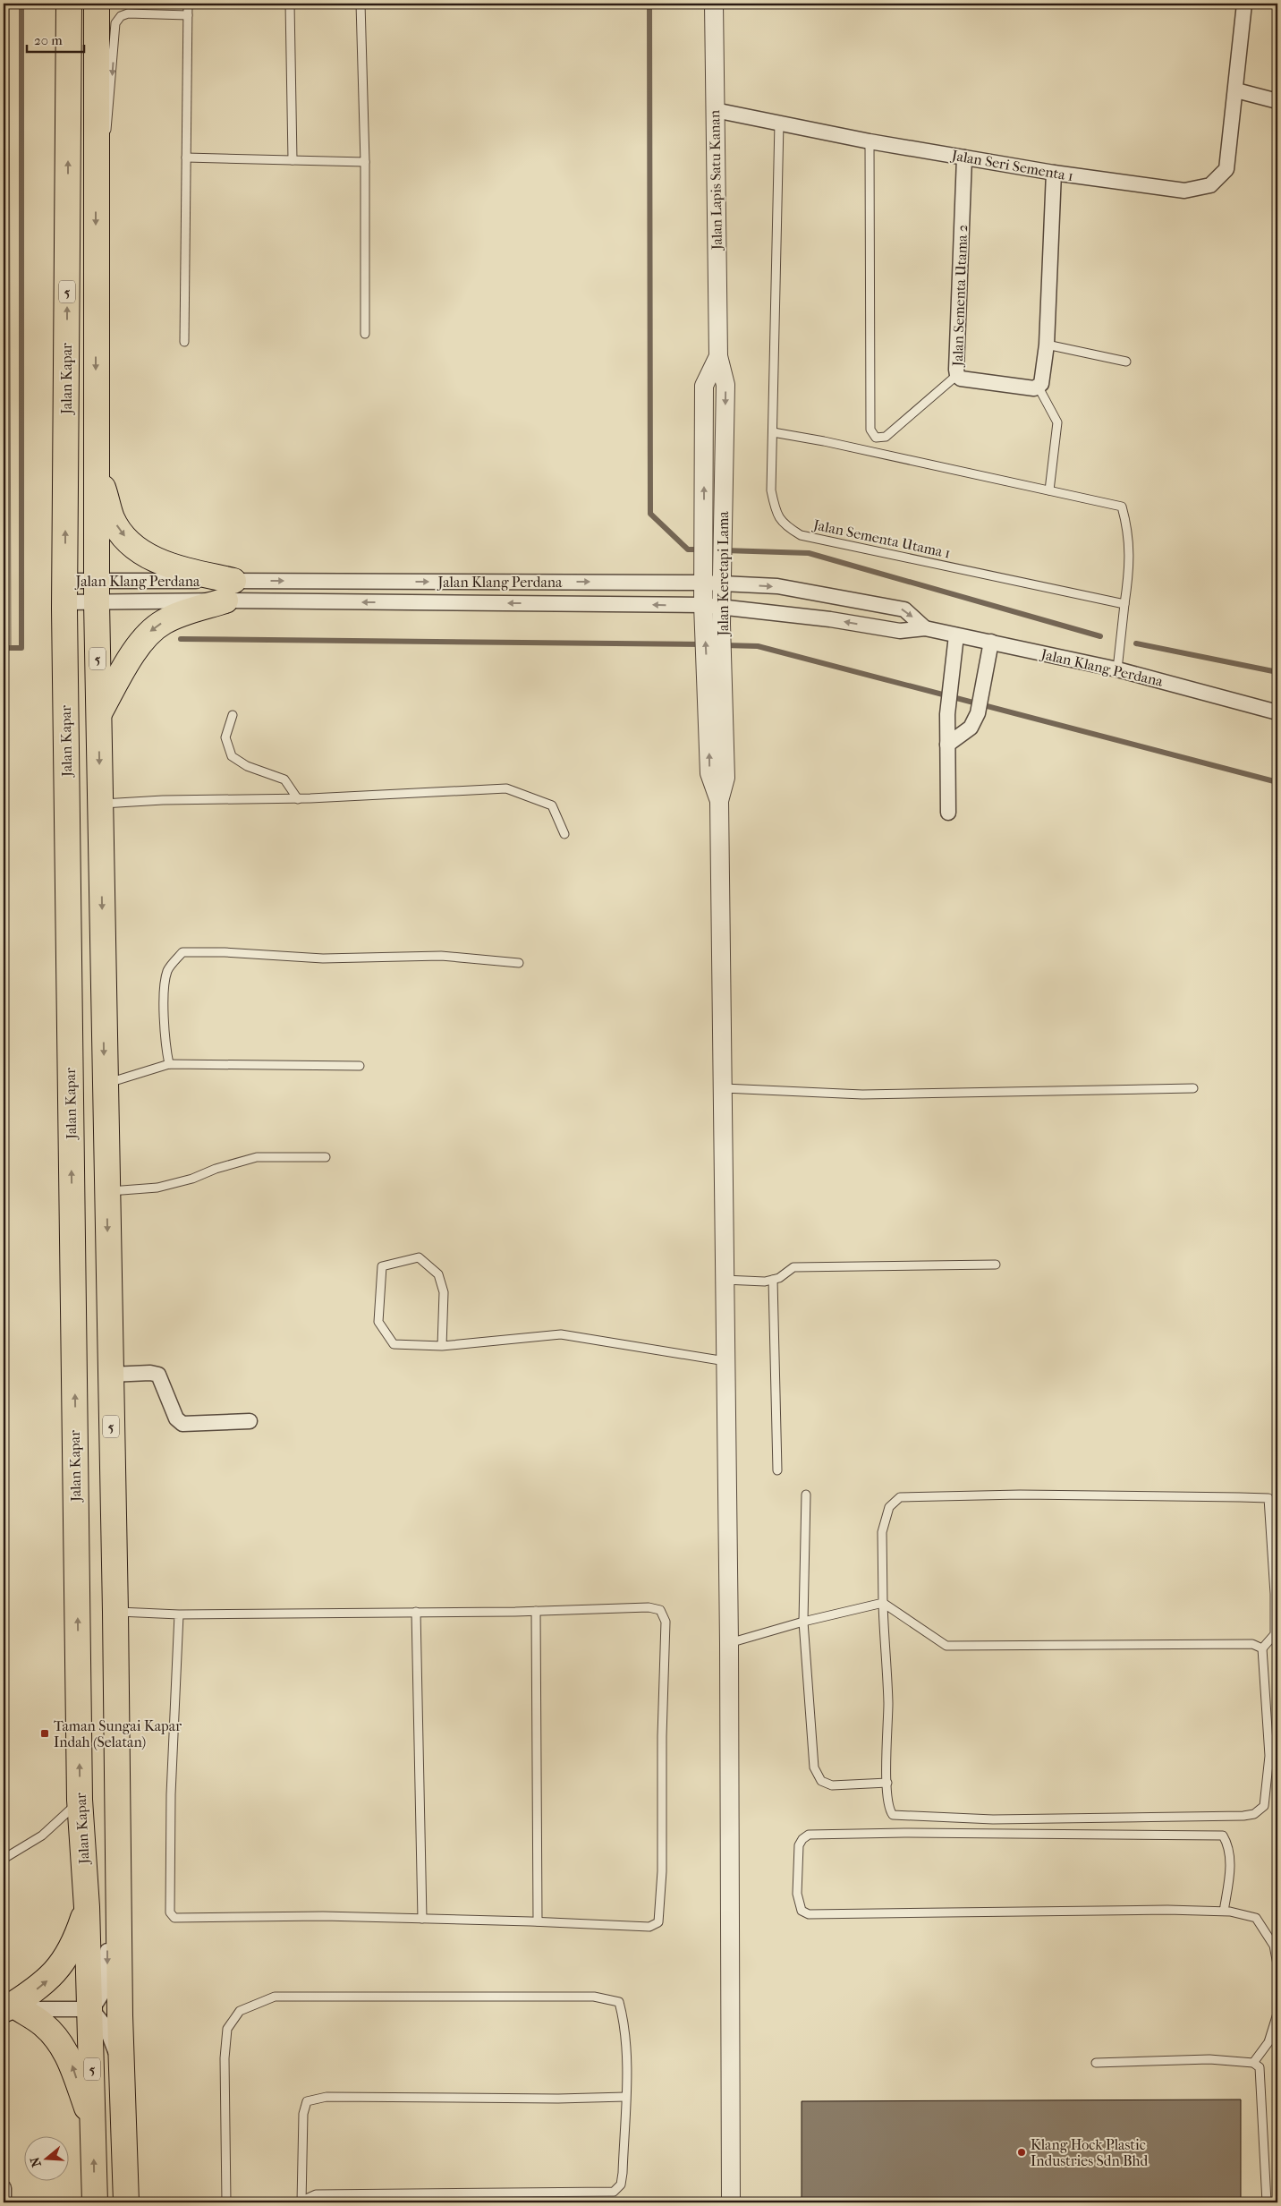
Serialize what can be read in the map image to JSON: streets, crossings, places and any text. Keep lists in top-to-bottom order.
{
  "streets": {
    "highway": ["5", "Jalan Kapar"],
    "street": [
      "Jalan Seri Sementa 1",
      "Jalan Lapis Satu Kanan",
      "Jalan Sementa Utama 2",
      "Jalan Keretapi Lama",
      "Jalan Klang Perdana"
    ],
    "lane": ["Jalan Sementa Utama 1"]
  },
  "crossings": [
    ["Jalan Seri Sementa 1", "Jalan Lapis Satu Kanan"],
    ["Jalan Seri Sementa 1", "Jalan Sementa Utama 2"],
    ["Jalan Seri Sementa 1", "Jalan Sementa Utama 1"],
    ["Jalan Lapis Satu Kanan", "Jalan Keretapi Lama"],
    ["Jalan Kapar", "Jalan Klang Perdana"],
    ["Jalan Keretapi Lama", "Jalan Klang Perdana"]
  ],
  "places": {
    "transit": ["Taman Sungai Kapar Indah (Selatan)"],
    "other": ["Klang Hock Plastic Industries Sdn Bhd"]
  },
  "scale_bar": "20 m",
  "north": "left"
}
